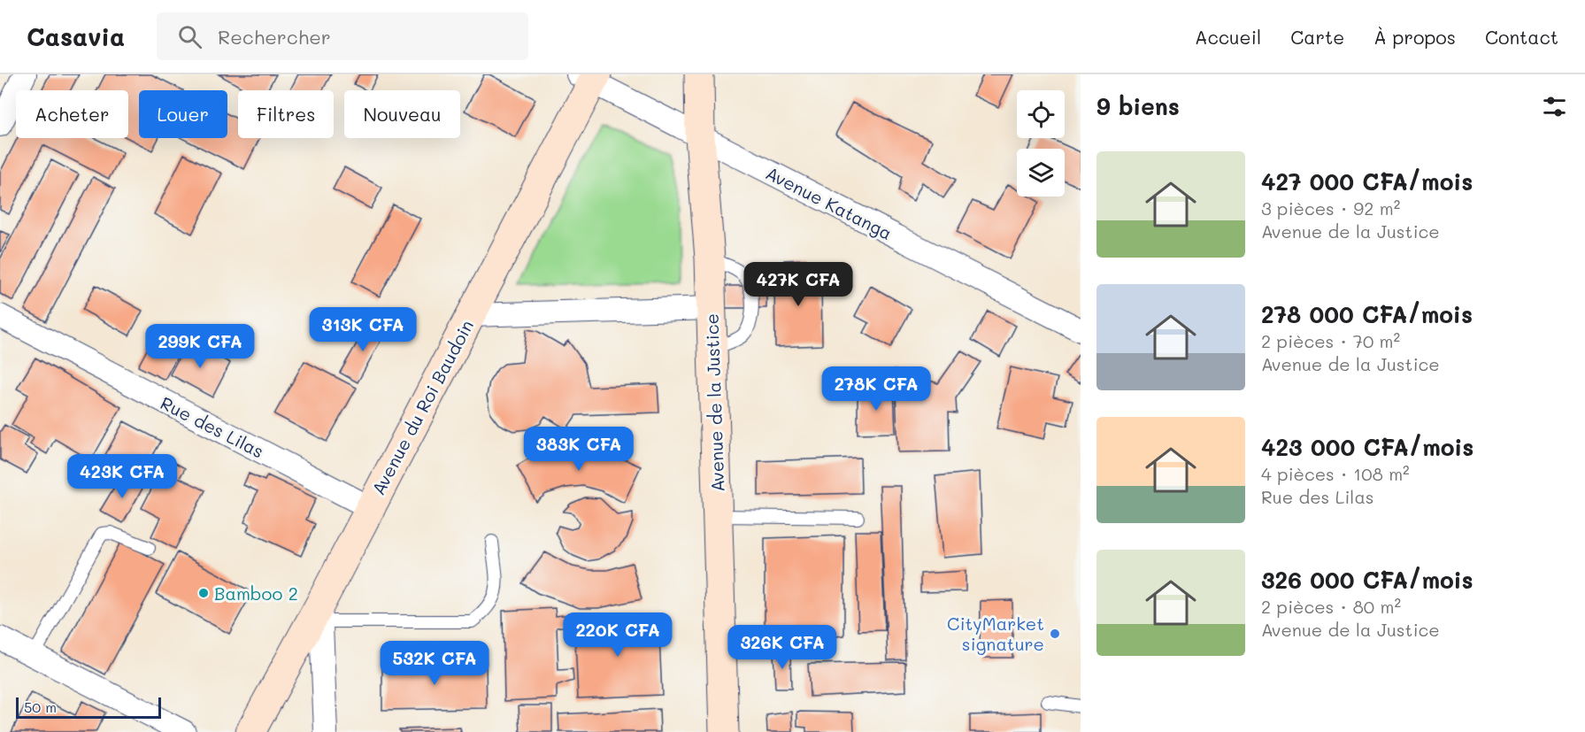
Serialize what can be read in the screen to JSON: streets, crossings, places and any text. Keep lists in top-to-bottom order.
{
  "streets": {
    "street": [
      "Avenue Katanga",
      "Avenue de la Justice",
      "Avenue du Roi Baudoin",
      "Rue des Lilas"
    ]
  },
  "crossings": [
    ["Avenue Katanga", "Avenue de la Justice"],
    ["Avenue Katanga", "Avenue du Roi Baudoin"],
    ["Avenue du Roi Baudoin", "Rue des Lilas"]
  ],
  "places": ["Bamboo 2", "CityMarket signature"],
  "scale_bar": "50 m",
  "page": {
    "header": "Casavia",
    "search": "Rechercher",
    "nav": [
      "Accueil",
      "Carte",
      "À propos",
      "Contact"
    ],
    "heading": "9 biens",
    "chip": [
      "Acheter",
      "Louer",
      "Filtres",
      "Nouveau"
    ],
    "list": [
      {
        "name": "427 000 CFA/mois",
        "note": "3 pièces · 92 m² · Avenue de la Justice"
      },
      {
        "name": "278 000 CFA/mois",
        "note": "2 pièces · 70 m² · Avenue de la Justice"
      },
      {
        "name": "423 000 CFA/mois",
        "note": "4 pièces · 108 m² · Rue des Lilas"
      },
      {
        "name": "326 000 CFA/mois",
        "note": "2 pièces · 80 m² · Avenue de la Justice"
      }
    ],
    "price": [
      "427K CFA",
      "313K CFA",
      "299K CFA",
      "278K CFA",
      "383K CFA",
      "423K CFA",
      "220K CFA",
      "326K CFA",
      "532K CFA"
    ],
    "scale": "50 m"
  }
}
